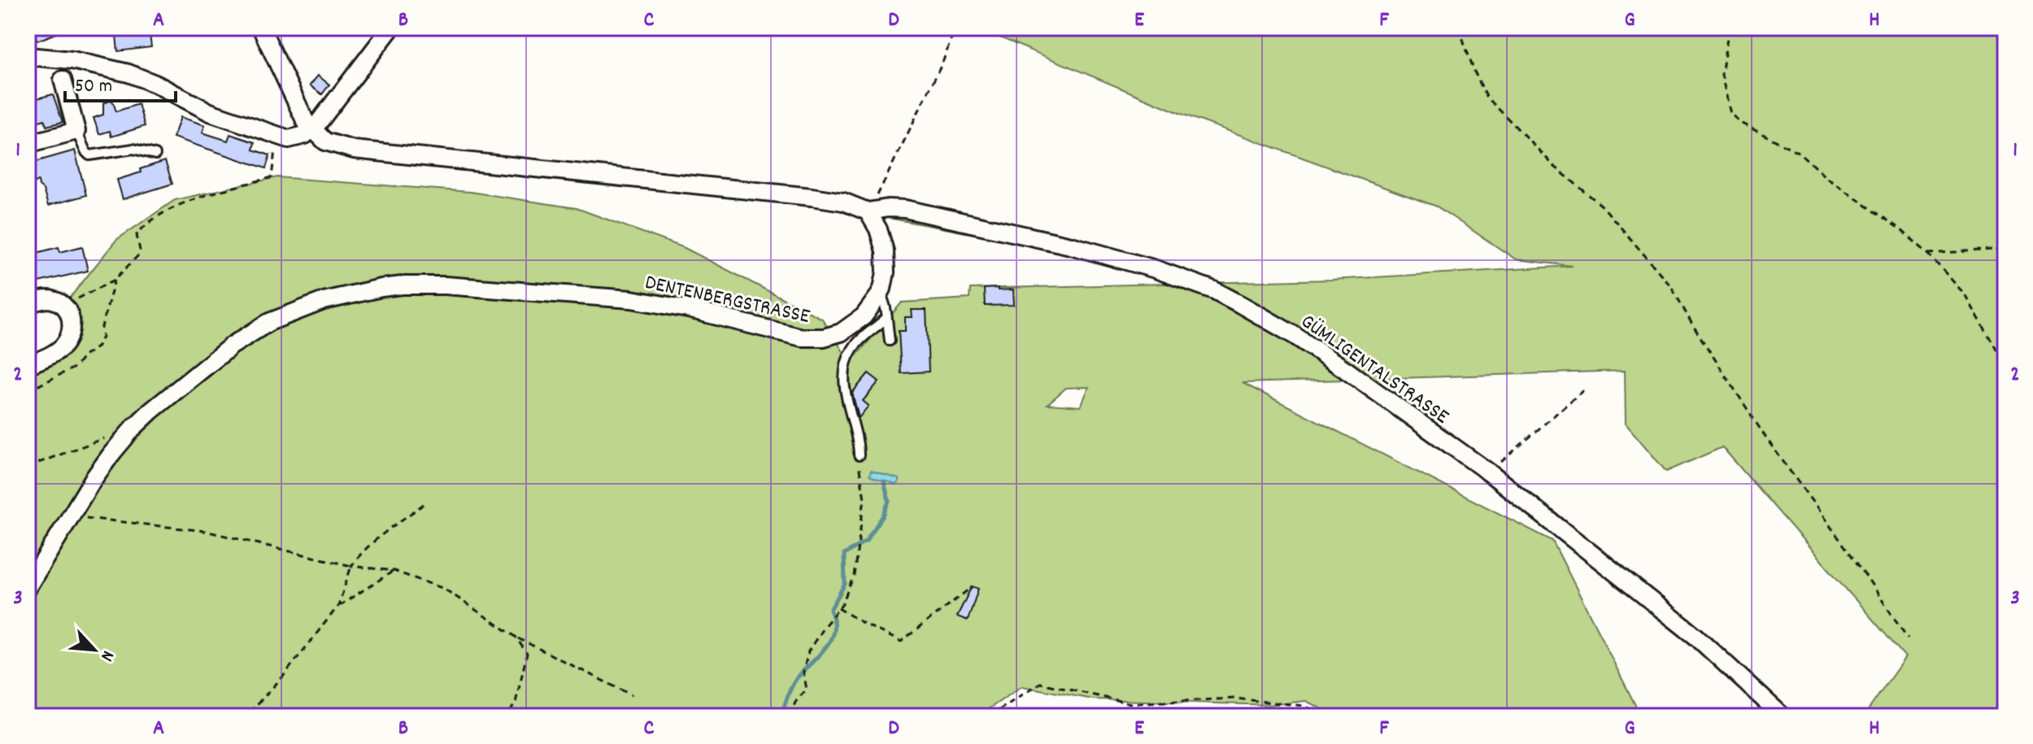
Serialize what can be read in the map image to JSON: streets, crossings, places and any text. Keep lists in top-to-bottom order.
{
  "streets": {
    "street": ["DENTENBERGSTRASSE", "GÜMLIGENTALSTRASSE"]
  },
  "crossings": [
    ["DENTENBERGSTRASSE", "GÜMLIGENTALSTRASSE"]
  ],
  "scale_bar": "50 m",
  "north": "bottom right",
  "grid": {
    "columns": [
      "A",
      "B",
      "C",
      "D",
      "E",
      "F",
      "G",
      "H"
    ],
    "rows": ["1", "2", "3"]
  }
}
